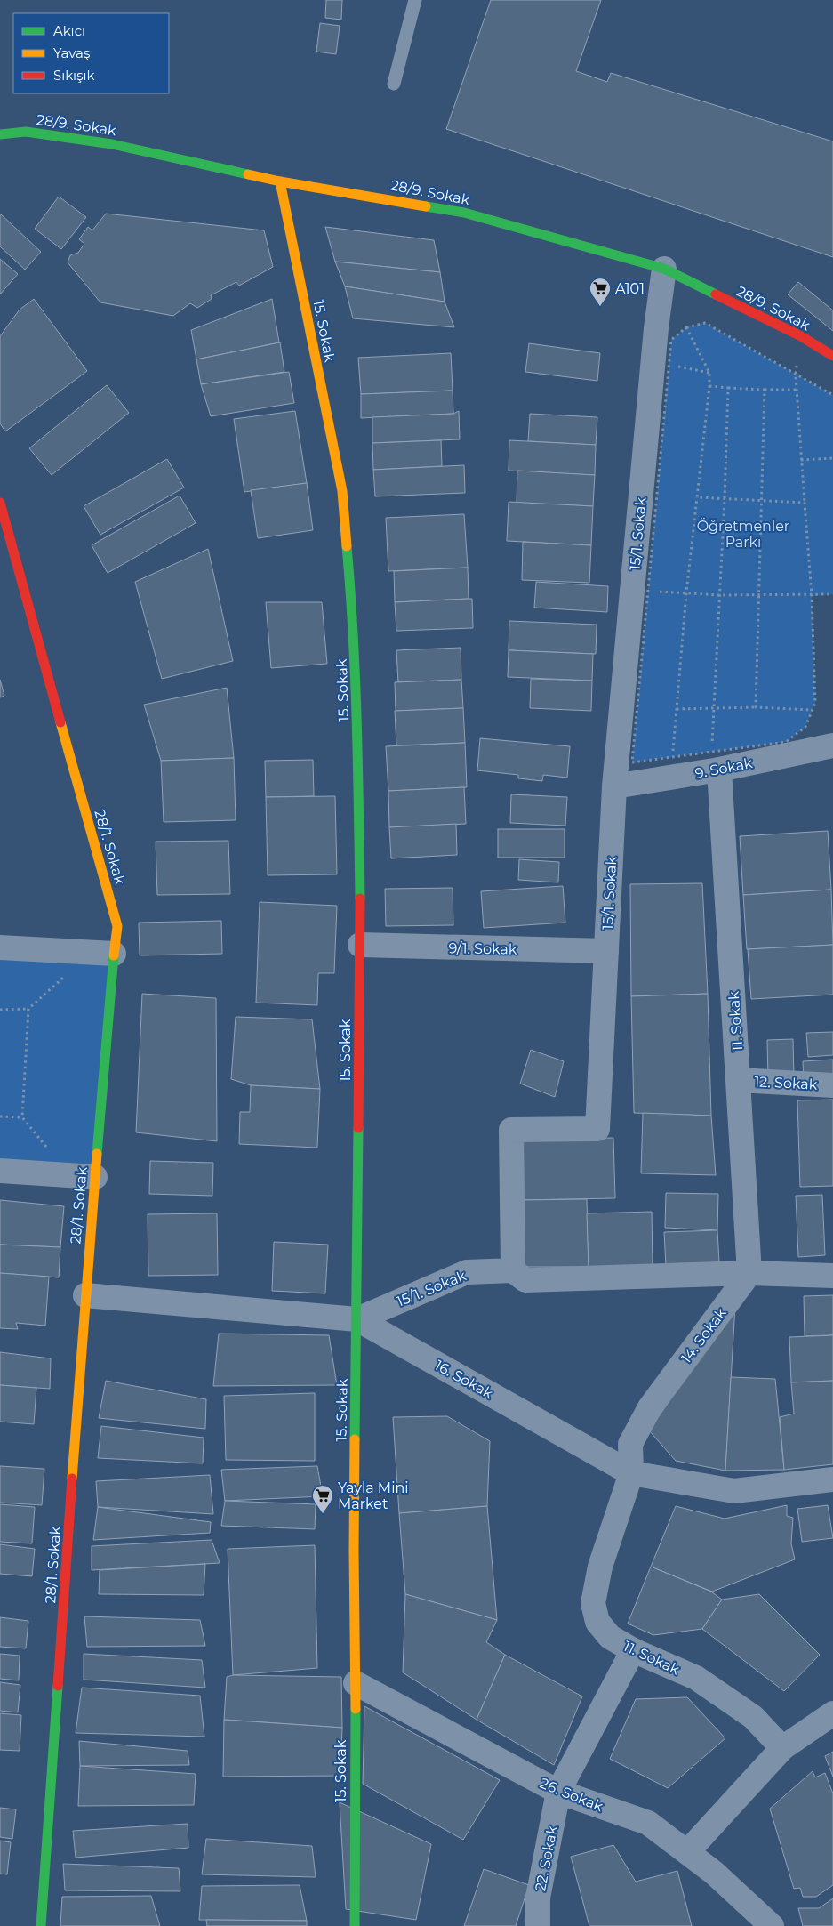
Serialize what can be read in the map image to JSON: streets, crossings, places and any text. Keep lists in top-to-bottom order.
{
  "streets": {
    "street": [
      "28/9. Sokak",
      "15. Sokak",
      "15/1. Sokak",
      "9. Sokak",
      "28/1. Sokak",
      "9/1. Sokak",
      "11. Sokak",
      "12. Sokak",
      "14. Sokak",
      "16. Sokak",
      "26. Sokak",
      "22. Sokak"
    ]
  },
  "crossings": [
    ["28/9. Sokak", "15. Sokak"],
    ["28/9. Sokak", "15/1. Sokak"],
    ["15. Sokak", "15/1. Sokak"],
    ["15. Sokak", "9/1. Sokak"],
    ["15. Sokak", "16. Sokak"],
    ["15. Sokak", "26. Sokak"],
    ["15/1. Sokak", "9. Sokak"],
    ["15/1. Sokak", "9/1. Sokak"],
    ["15/1. Sokak", "16. Sokak"],
    ["9. Sokak", "11. Sokak"],
    ["28/1. Sokak", "16. Sokak"],
    ["11. Sokak", "12. Sokak"],
    ["11. Sokak", "14. Sokak"],
    ["11. Sokak", "16. Sokak"],
    ["11. Sokak", "22. Sokak"],
    ["14. Sokak", "16. Sokak"],
    ["26. Sokak", "22. Sokak"]
  ],
  "parks": ["Öğretmenler Parkı"],
  "places": {
    "supermarket": ["A101", "Yayla Mini Market"]
  },
  "legend": ["Akıcı", "Yavaş", "Sıkışık"]
}
